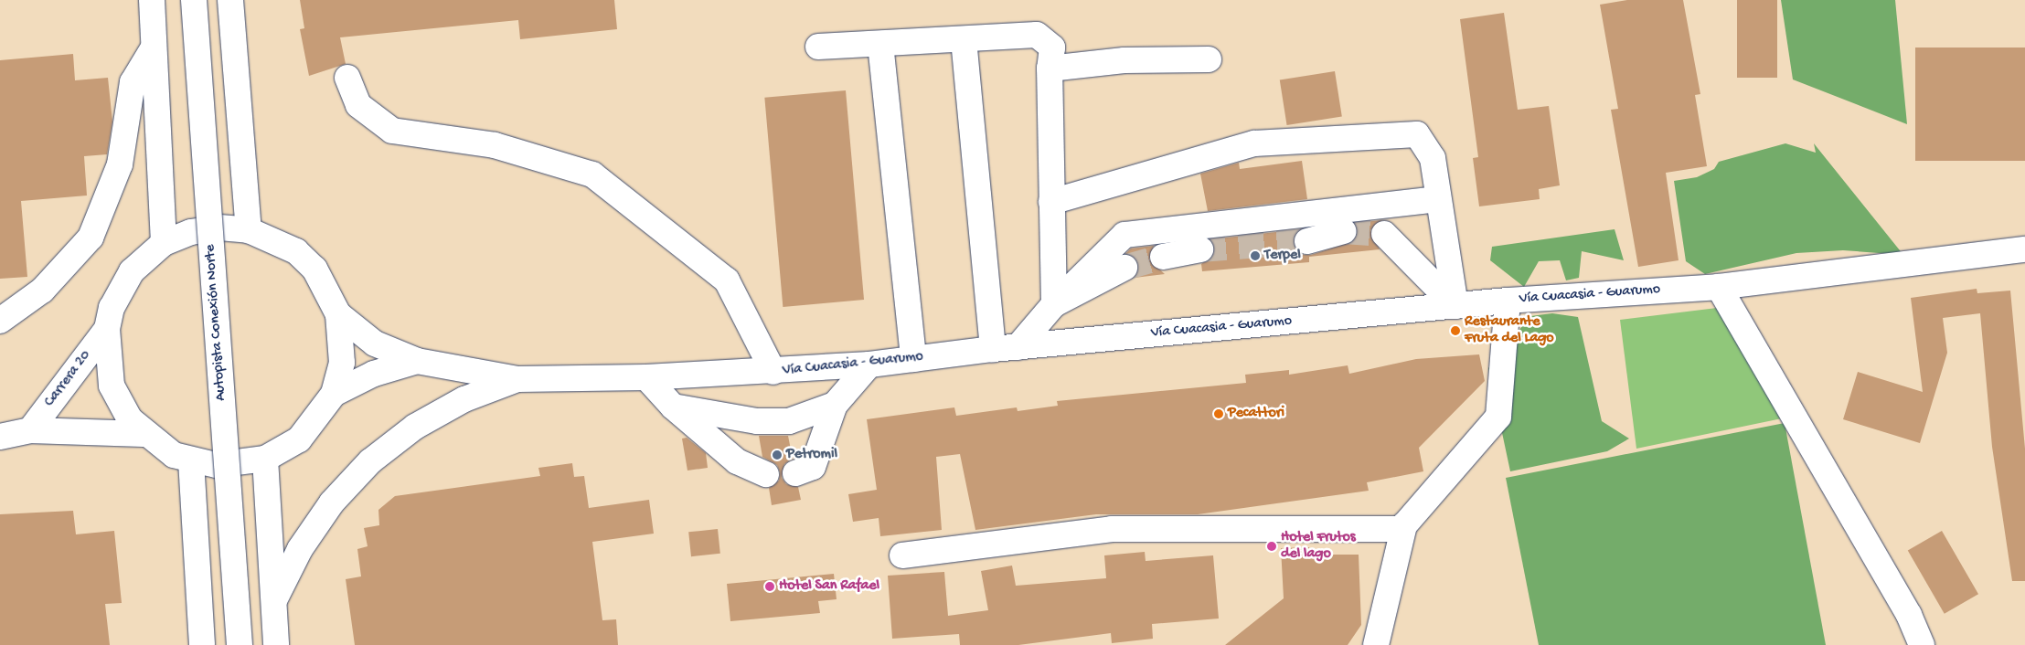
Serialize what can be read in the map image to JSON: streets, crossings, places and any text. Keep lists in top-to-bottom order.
{
  "streets": {
    "main road": ["Vía Cuacasia - Guarumo", "Autopista Conexión Norte", "Carrera 20"]
  },
  "places": [
    "Terpel",
    "Restaurante Fruta del Lago",
    "Pecattori",
    "Petromil",
    "Hotel Frutos del lago",
    "Hotel San Rafael"
  ]
}
